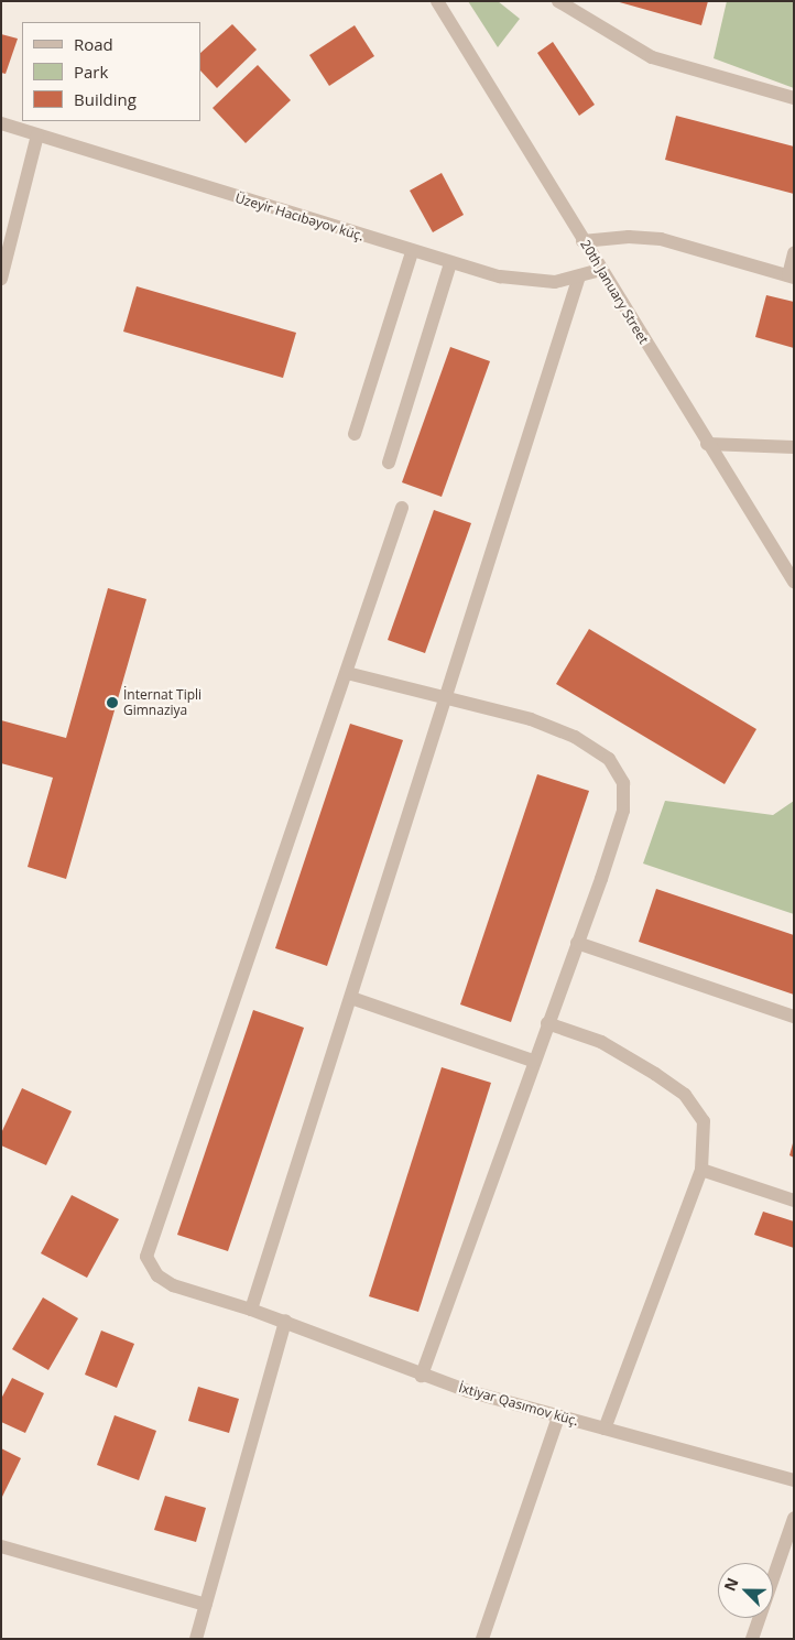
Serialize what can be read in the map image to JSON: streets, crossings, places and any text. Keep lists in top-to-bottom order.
{
  "streets": {
    "street": ["Üzeyir Hacıbəyov küç.", "20th January Street", "İxtiyar Qasımov küç."]
  },
  "crossings": [
    ["Üzeyir Hacıbəyov küç.", "20th January Street"]
  ],
  "places": ["İnternat Tipli Gimnaziya"],
  "legend": ["Road", "Park", "Building"],
  "north": "top left"
}
